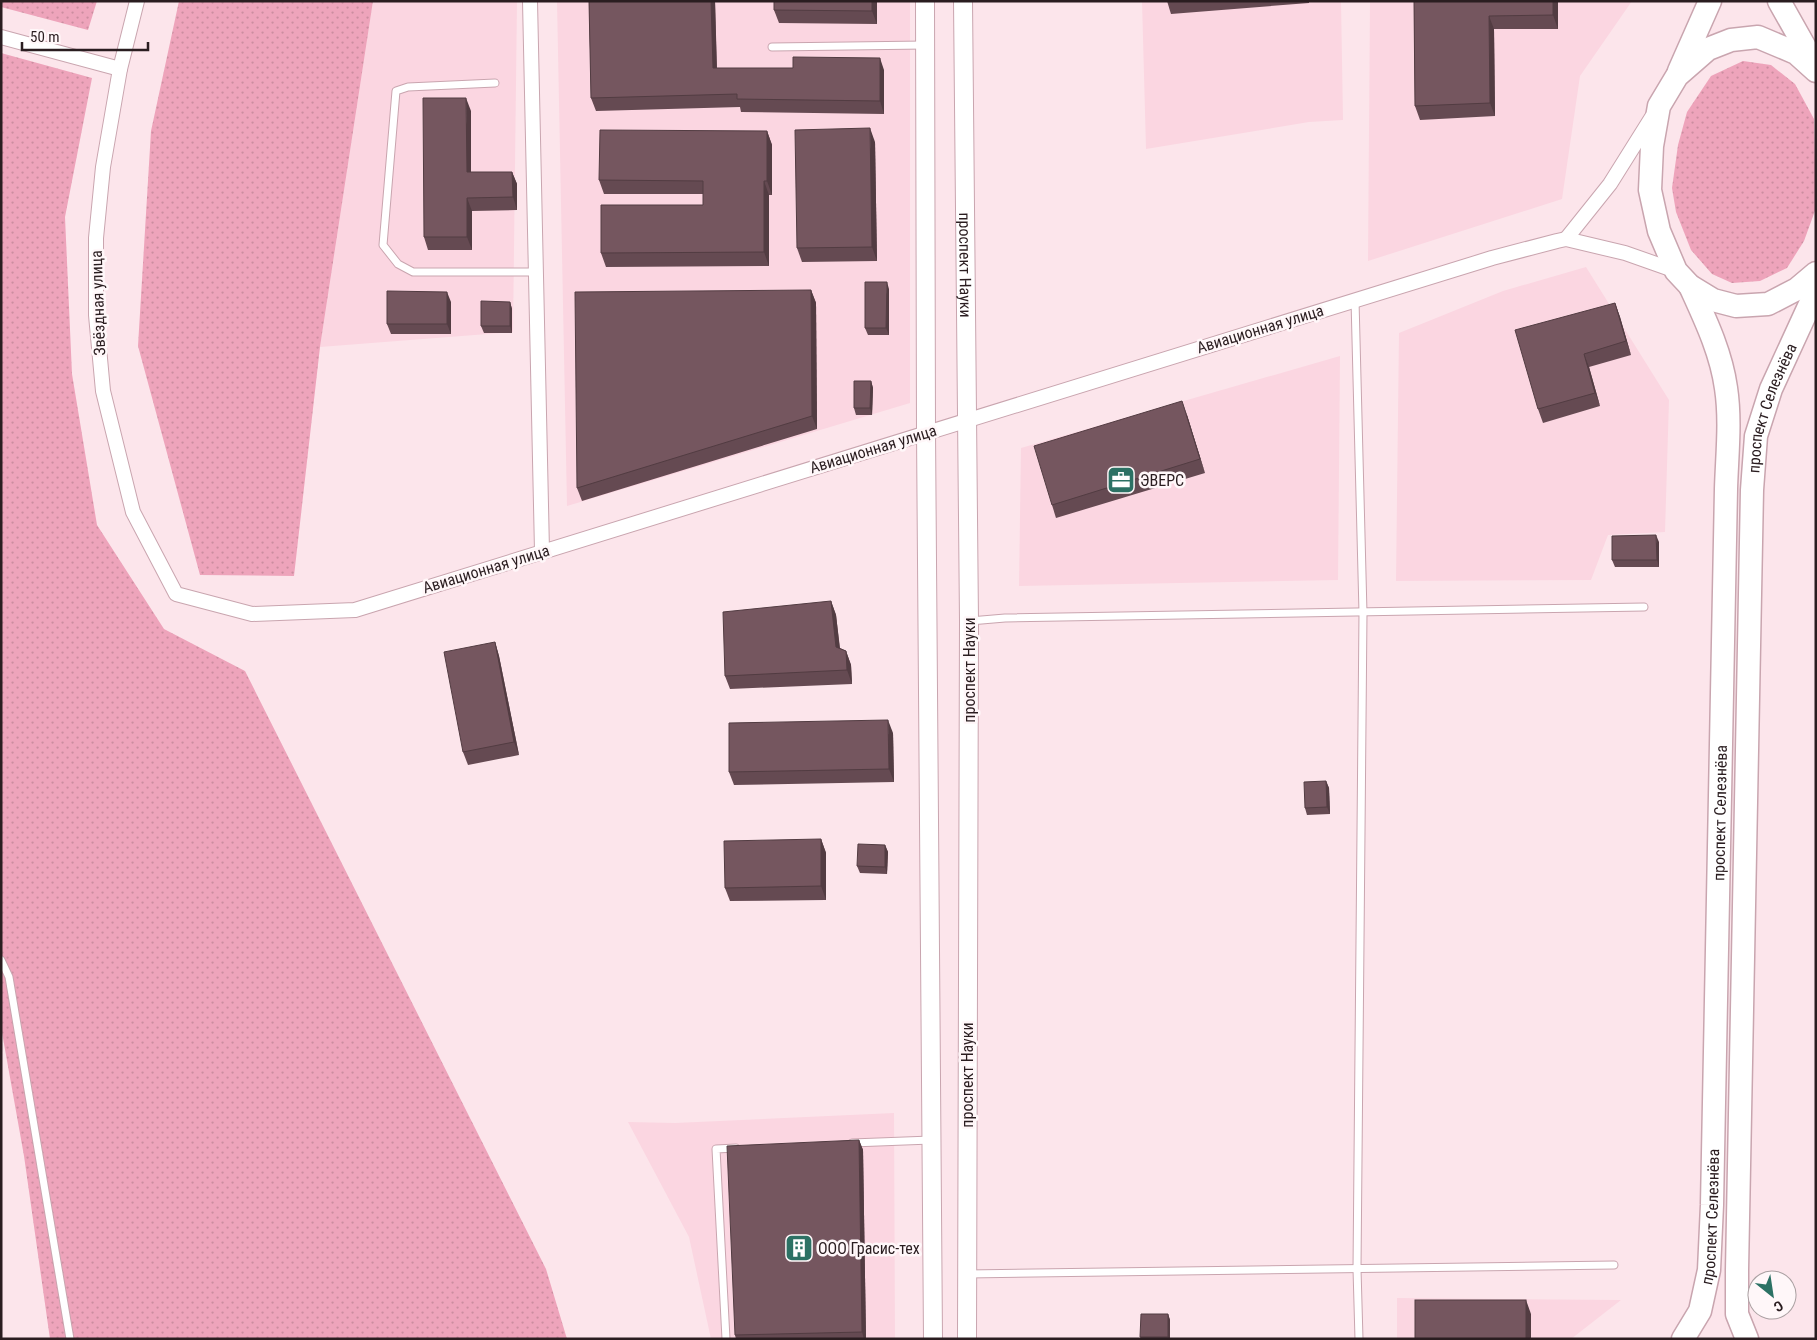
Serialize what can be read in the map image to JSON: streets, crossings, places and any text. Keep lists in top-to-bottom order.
{
  "streets": {
    "main road": ["проспект Селезнёва"],
    "street": ["проспект Науки", "Звёздная улица", "Авиационная улица"]
  },
  "crossings": [
    ["проспект Науки", "Авиационная улица"],
    ["Звёздная улица", "Авиационная улица"]
  ],
  "places": {
    "office": ["ЭВЕРС"],
    "building": ["ООО Грасис-тех"]
  },
  "scale_bar": "50 m",
  "north": "bottom right"
}
